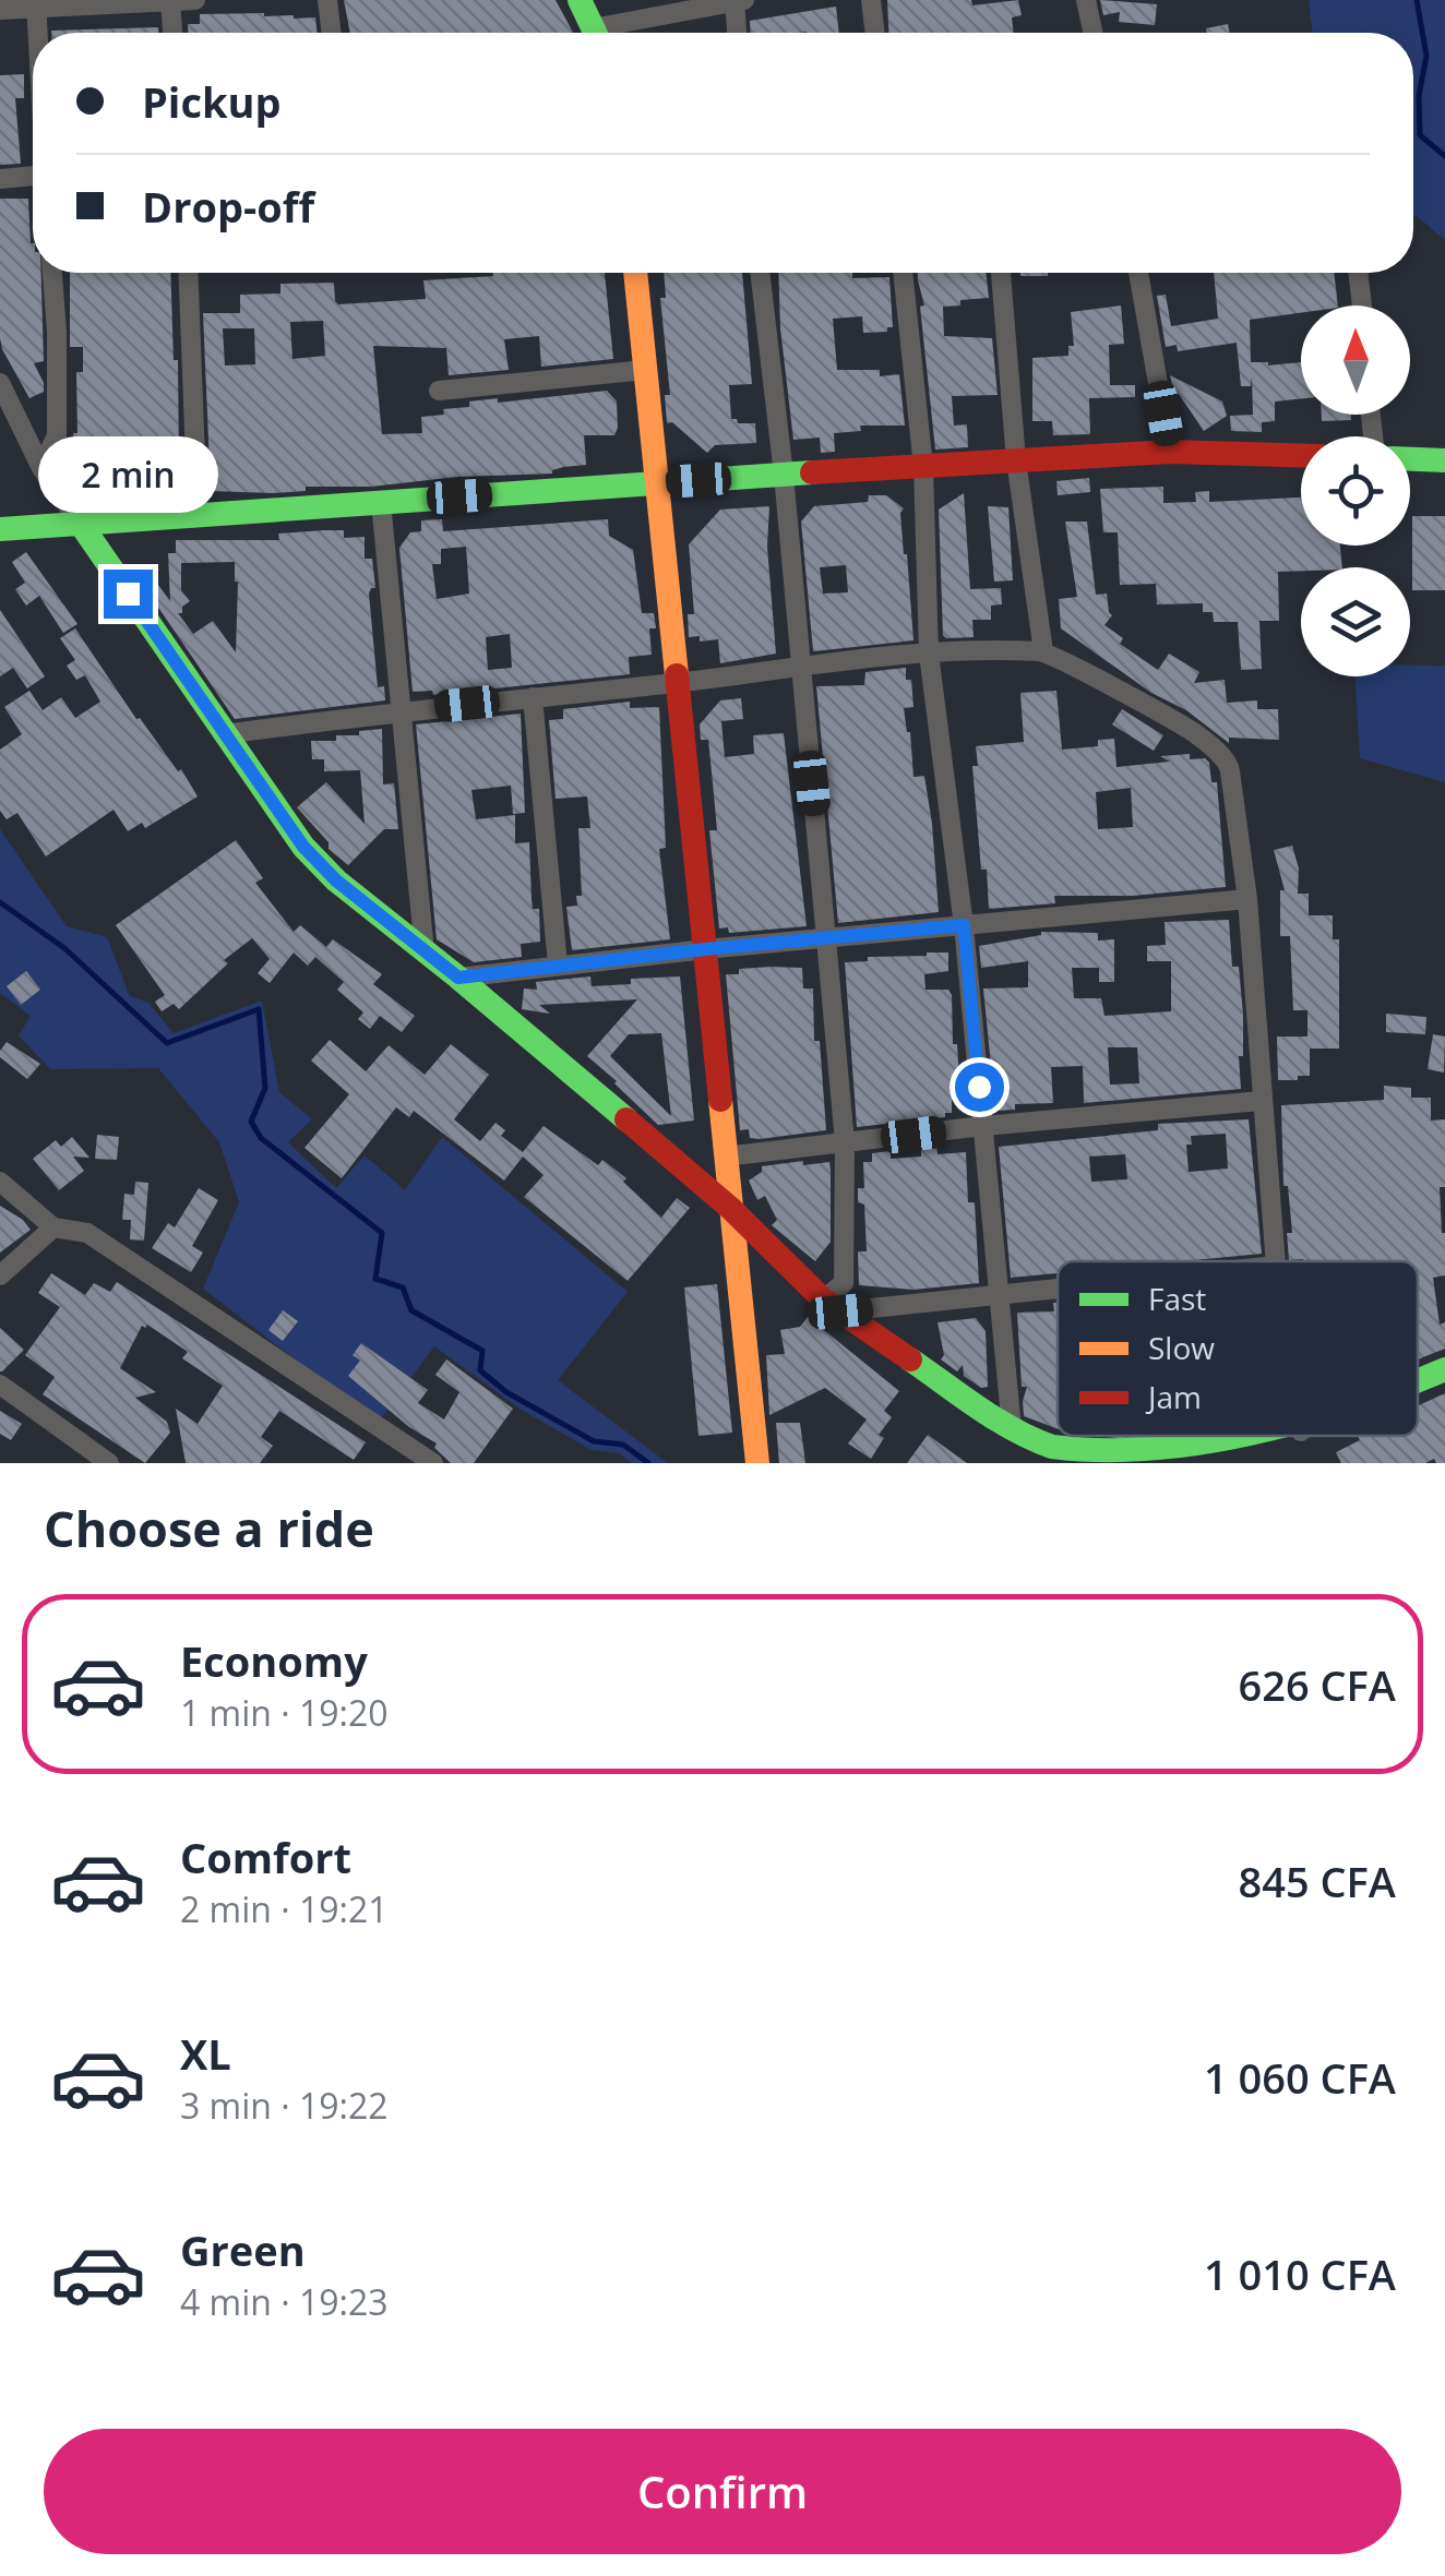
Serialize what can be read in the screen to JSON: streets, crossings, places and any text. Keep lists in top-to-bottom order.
{
  "legend": ["Fast", "Slow", "Jam"],
  "north": "top",
  "page": {
    "banner": ["Pickup", "Drop-off"],
    "bubble": "2 min",
    "heading": "Choose a ride",
    "list": [
      {
        "name": "Economy",
        "note": "1 min · 19:20",
        "value": "626 CFA"
      },
      {
        "name": "Comfort",
        "note": "2 min · 19:21",
        "value": "845 CFA"
      },
      {
        "name": "XL",
        "note": "3 min · 19:22",
        "value": "1 060 CFA"
      },
      {
        "name": "Green",
        "note": "4 min · 19:23",
        "value": "1 010 CFA"
      }
    ],
    "buttons": "Confirm"
  }
}
